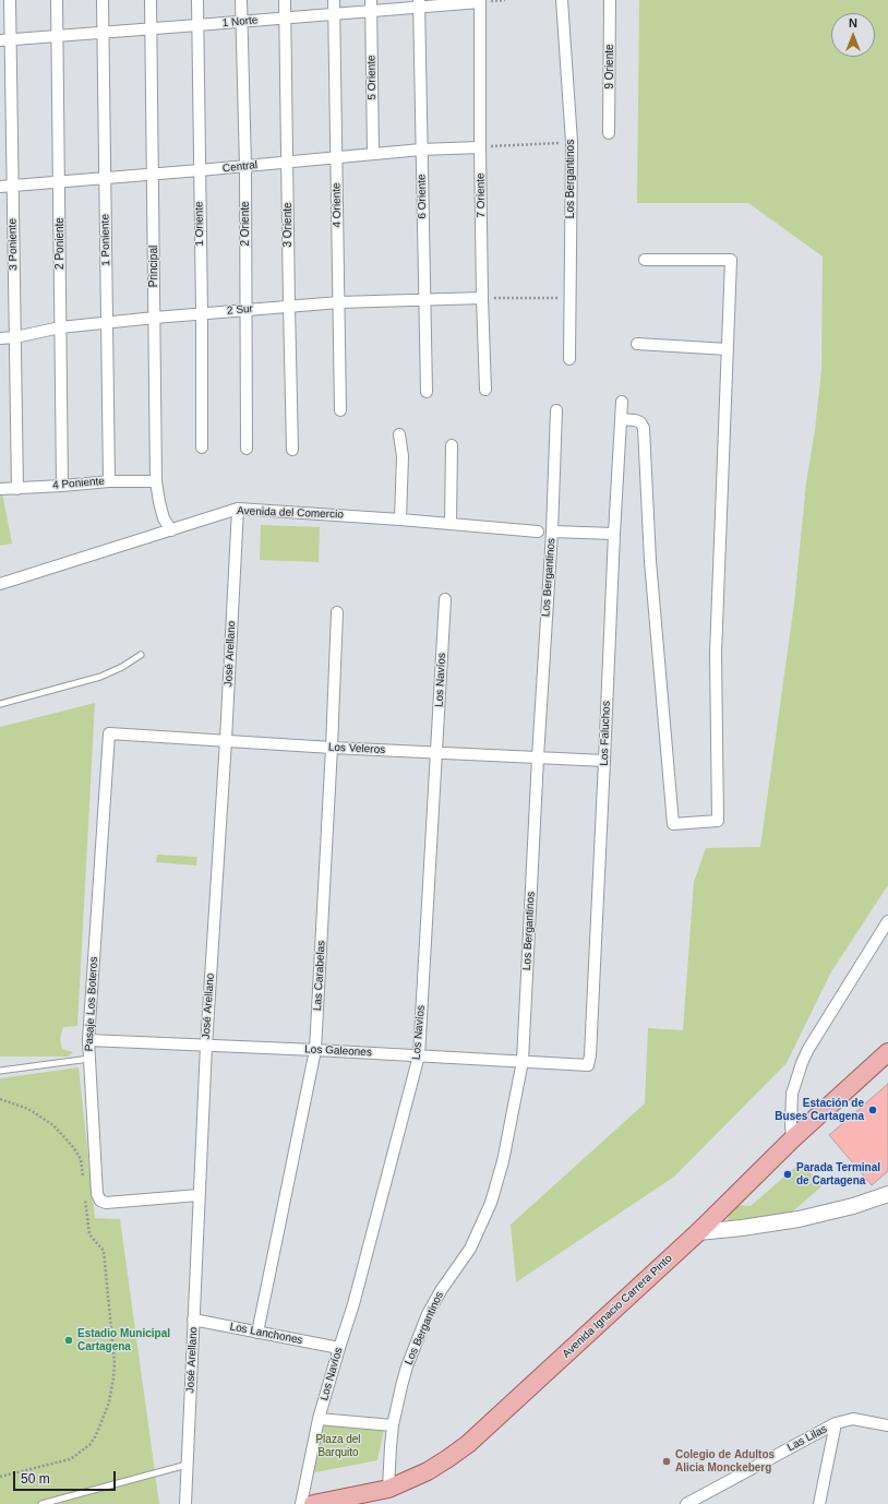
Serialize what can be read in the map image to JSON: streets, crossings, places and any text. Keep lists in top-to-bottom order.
{
  "streets": {
    "main road": ["Avenida Ignacio Carrera Pinto"],
    "street": [
      "1 Norte",
      "9 Oriente",
      "5 Oriente",
      "Central",
      "Los Bergantinos",
      "7 Oriente",
      "6 Oriente",
      "4 Oriente",
      "1 Oriente",
      "2 Oriente",
      "3 Oriente",
      "1 Poniente",
      "2 Poniente",
      "3 Poniente",
      "Principal",
      "2 Sur",
      "4 Poniente",
      "Avenida del Comercio",
      "José Arellano",
      "Los Navíos",
      "Los Faluchos",
      "Los Veleros",
      "Las Carabelas",
      "Pasaje Los Boteros",
      "Los Galeones",
      "Los Lanchones",
      "Las Lilas"
    ]
  },
  "crossings": [
    ["1 Norte", "5 Oriente"],
    ["1 Norte", "7 Oriente"],
    ["1 Norte", "6 Oriente"],
    ["1 Norte", "4 Oriente"],
    ["1 Norte", "1 Oriente"],
    ["1 Norte", "2 Oriente"],
    ["1 Norte", "3 Oriente"],
    ["1 Norte", "1 Poniente"],
    ["1 Norte", "2 Poniente"],
    ["1 Norte", "3 Poniente"],
    ["1 Norte", "Principal"],
    ["5 Oriente", "Central"],
    ["Central", "7 Oriente"],
    ["Central", "6 Oriente"],
    ["Central", "4 Oriente"],
    ["Central", "1 Oriente"],
    ["Central", "2 Oriente"],
    ["Central", "3 Oriente"],
    ["Central", "1 Poniente"],
    ["Central", "2 Poniente"],
    ["Central", "3 Poniente"],
    ["Central", "Principal"],
    ["Los Bergantinos", "Los Veleros"],
    ["Los Bergantinos", "Los Galeones"],
    ["Los Bergantinos", "Avenida Ignacio Carrera Pinto"],
    ["7 Oriente", "2 Sur"],
    ["6 Oriente", "2 Sur"],
    ["4 Oriente", "2 Sur"],
    ["1 Oriente", "2 Sur"],
    ["2 Oriente", "2 Sur"],
    ["3 Oriente", "2 Sur"],
    ["1 Poniente", "2 Sur"],
    ["1 Poniente", "4 Poniente"],
    ["2 Poniente", "2 Sur"],
    ["2 Poniente", "4 Poniente"],
    ["3 Poniente", "2 Sur"],
    ["3 Poniente", "4 Poniente"],
    ["Principal", "2 Sur"],
    ["Principal", "4 Poniente"],
    ["Principal", "Avenida del Comercio"],
    ["Avenida del Comercio", "José Arellano"],
    ["José Arellano", "Los Veleros"],
    ["José Arellano", "Pasaje Los Boteros"],
    ["José Arellano", "Los Galeones"],
    ["José Arellano", "Los Lanchones"],
    ["Los Navíos", "Los Veleros"],
    ["Los Navíos", "Los Galeones"],
    ["Los Navíos", "Los Lanchones"],
    ["Los Faluchos", "Los Veleros"],
    ["Los Faluchos", "Los Galeones"],
    ["Los Veleros", "Las Carabelas"],
    ["Los Veleros", "Pasaje Los Boteros"],
    ["Las Carabelas", "Los Galeones"],
    ["Las Carabelas", "Los Lanchones"],
    ["Pasaje Los Boteros", "Los Galeones"]
  ],
  "parks": ["Plaza del Barquito"],
  "places": [
    "Estación de Buses Cartagena",
    "Parada Terminal de Cartagena",
    "Estadio Municipal Cartagena",
    "Colegio de Adultos Alicia Monckeberg"
  ],
  "scale_bar": "50 m",
  "north": "top"
}
